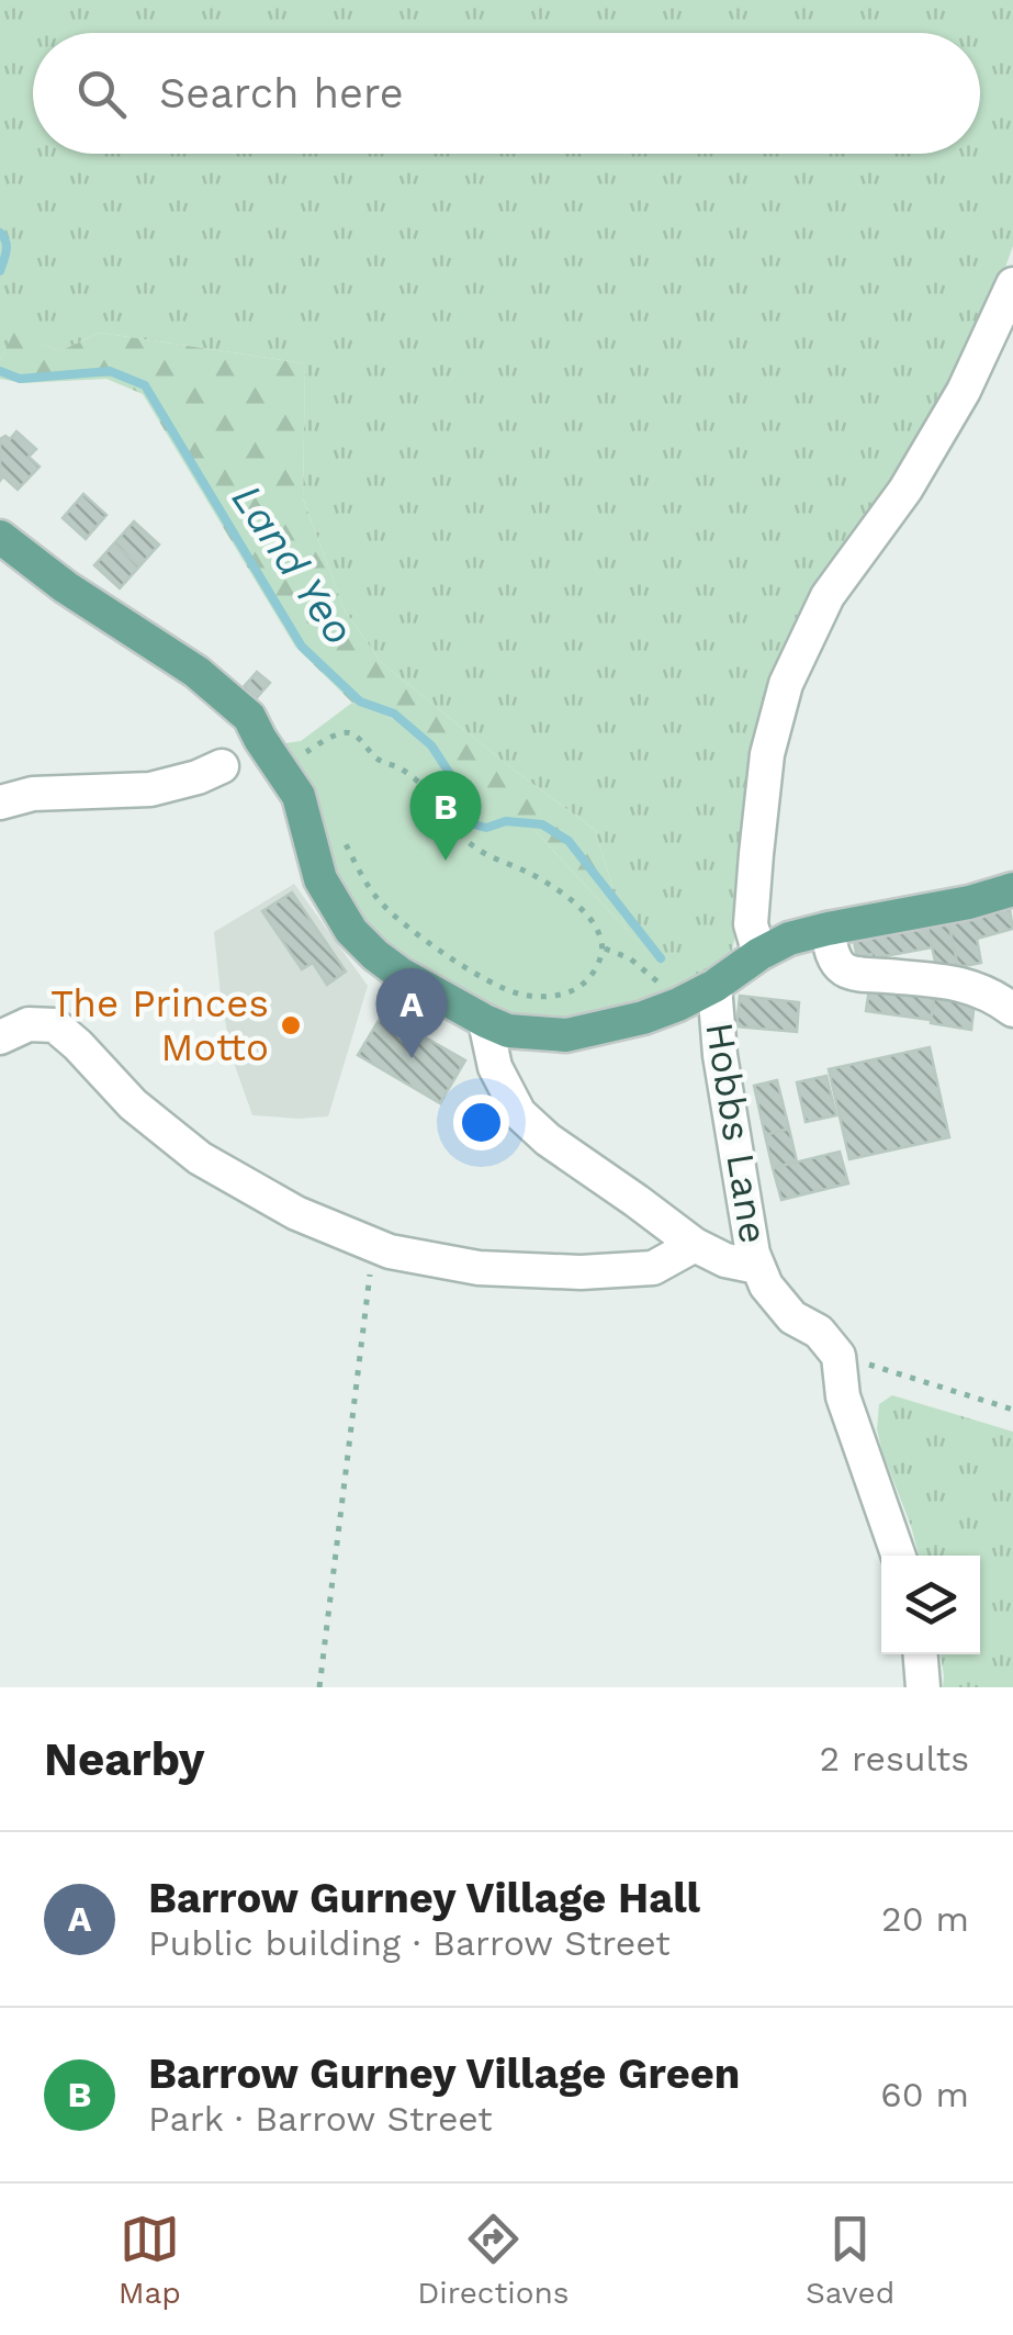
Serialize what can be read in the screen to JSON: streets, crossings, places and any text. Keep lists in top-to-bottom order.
{
  "streets": {
    "street": ["Hobbs Lane"]
  },
  "water": ["Land Yeo"],
  "places": ["The Princes Motto"],
  "page": {
    "search": "Search here",
    "pins": ["B", "A"],
    "heading": ["Nearby", "2 results"],
    "list": [
      {
        "mark": "A",
        "name": "Barrow Gurney Village Hall",
        "note": "Public building · Barrow Street",
        "value": "20 m"
      },
      {
        "mark": "B",
        "name": "Barrow Gurney Village Green",
        "note": "Park · Barrow Street",
        "value": "60 m"
      }
    ],
    "nav": ["Map", "Directions", "Saved"]
  }
}
